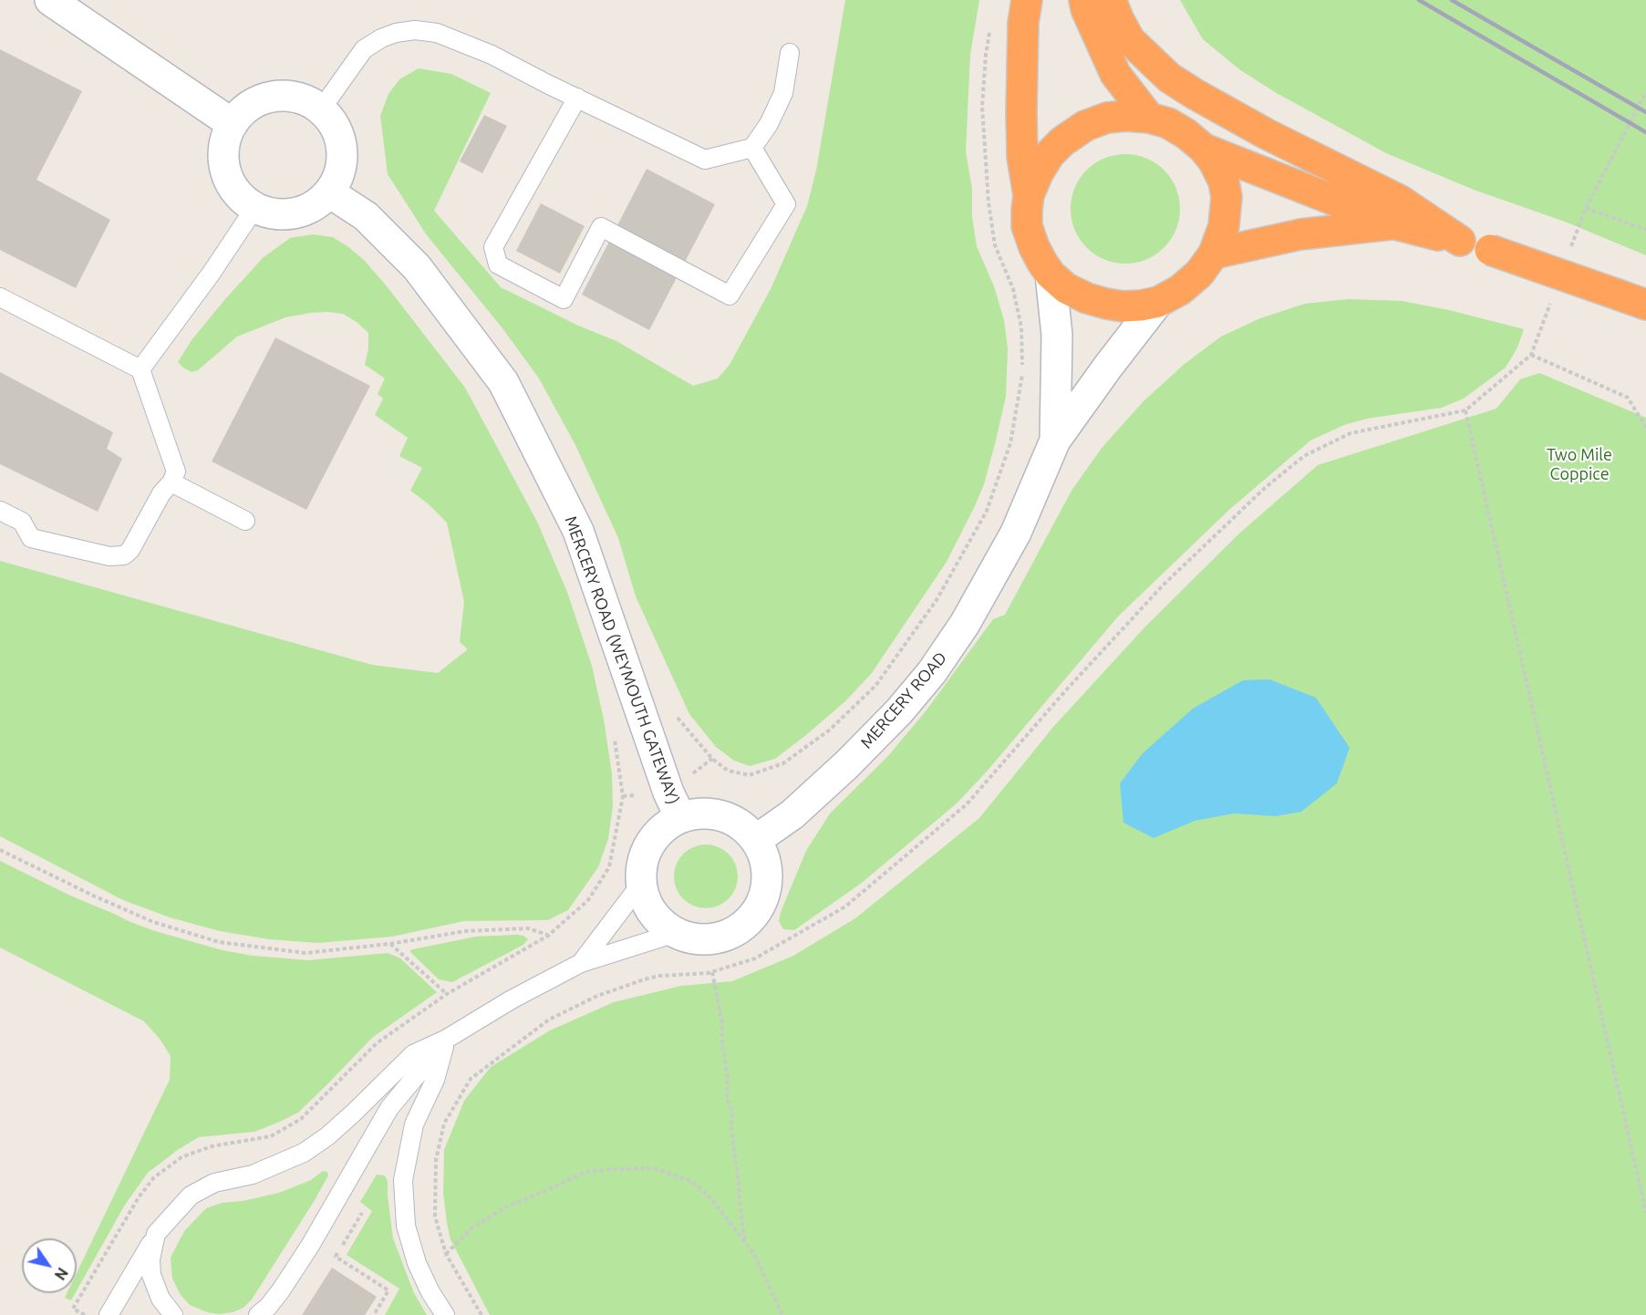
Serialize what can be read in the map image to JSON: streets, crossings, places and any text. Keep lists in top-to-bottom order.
{
  "streets": {
    "street": ["MERCERY ROAD (WEYMOUTH GATEWAY)", "MERCERY ROAD"]
  },
  "crossings": [
    ["MERCERY ROAD (WEYMOUTH GATEWAY)", "MERCERY ROAD"]
  ],
  "parks": ["Two Mile Coppice"],
  "north": "bottom right"
}
